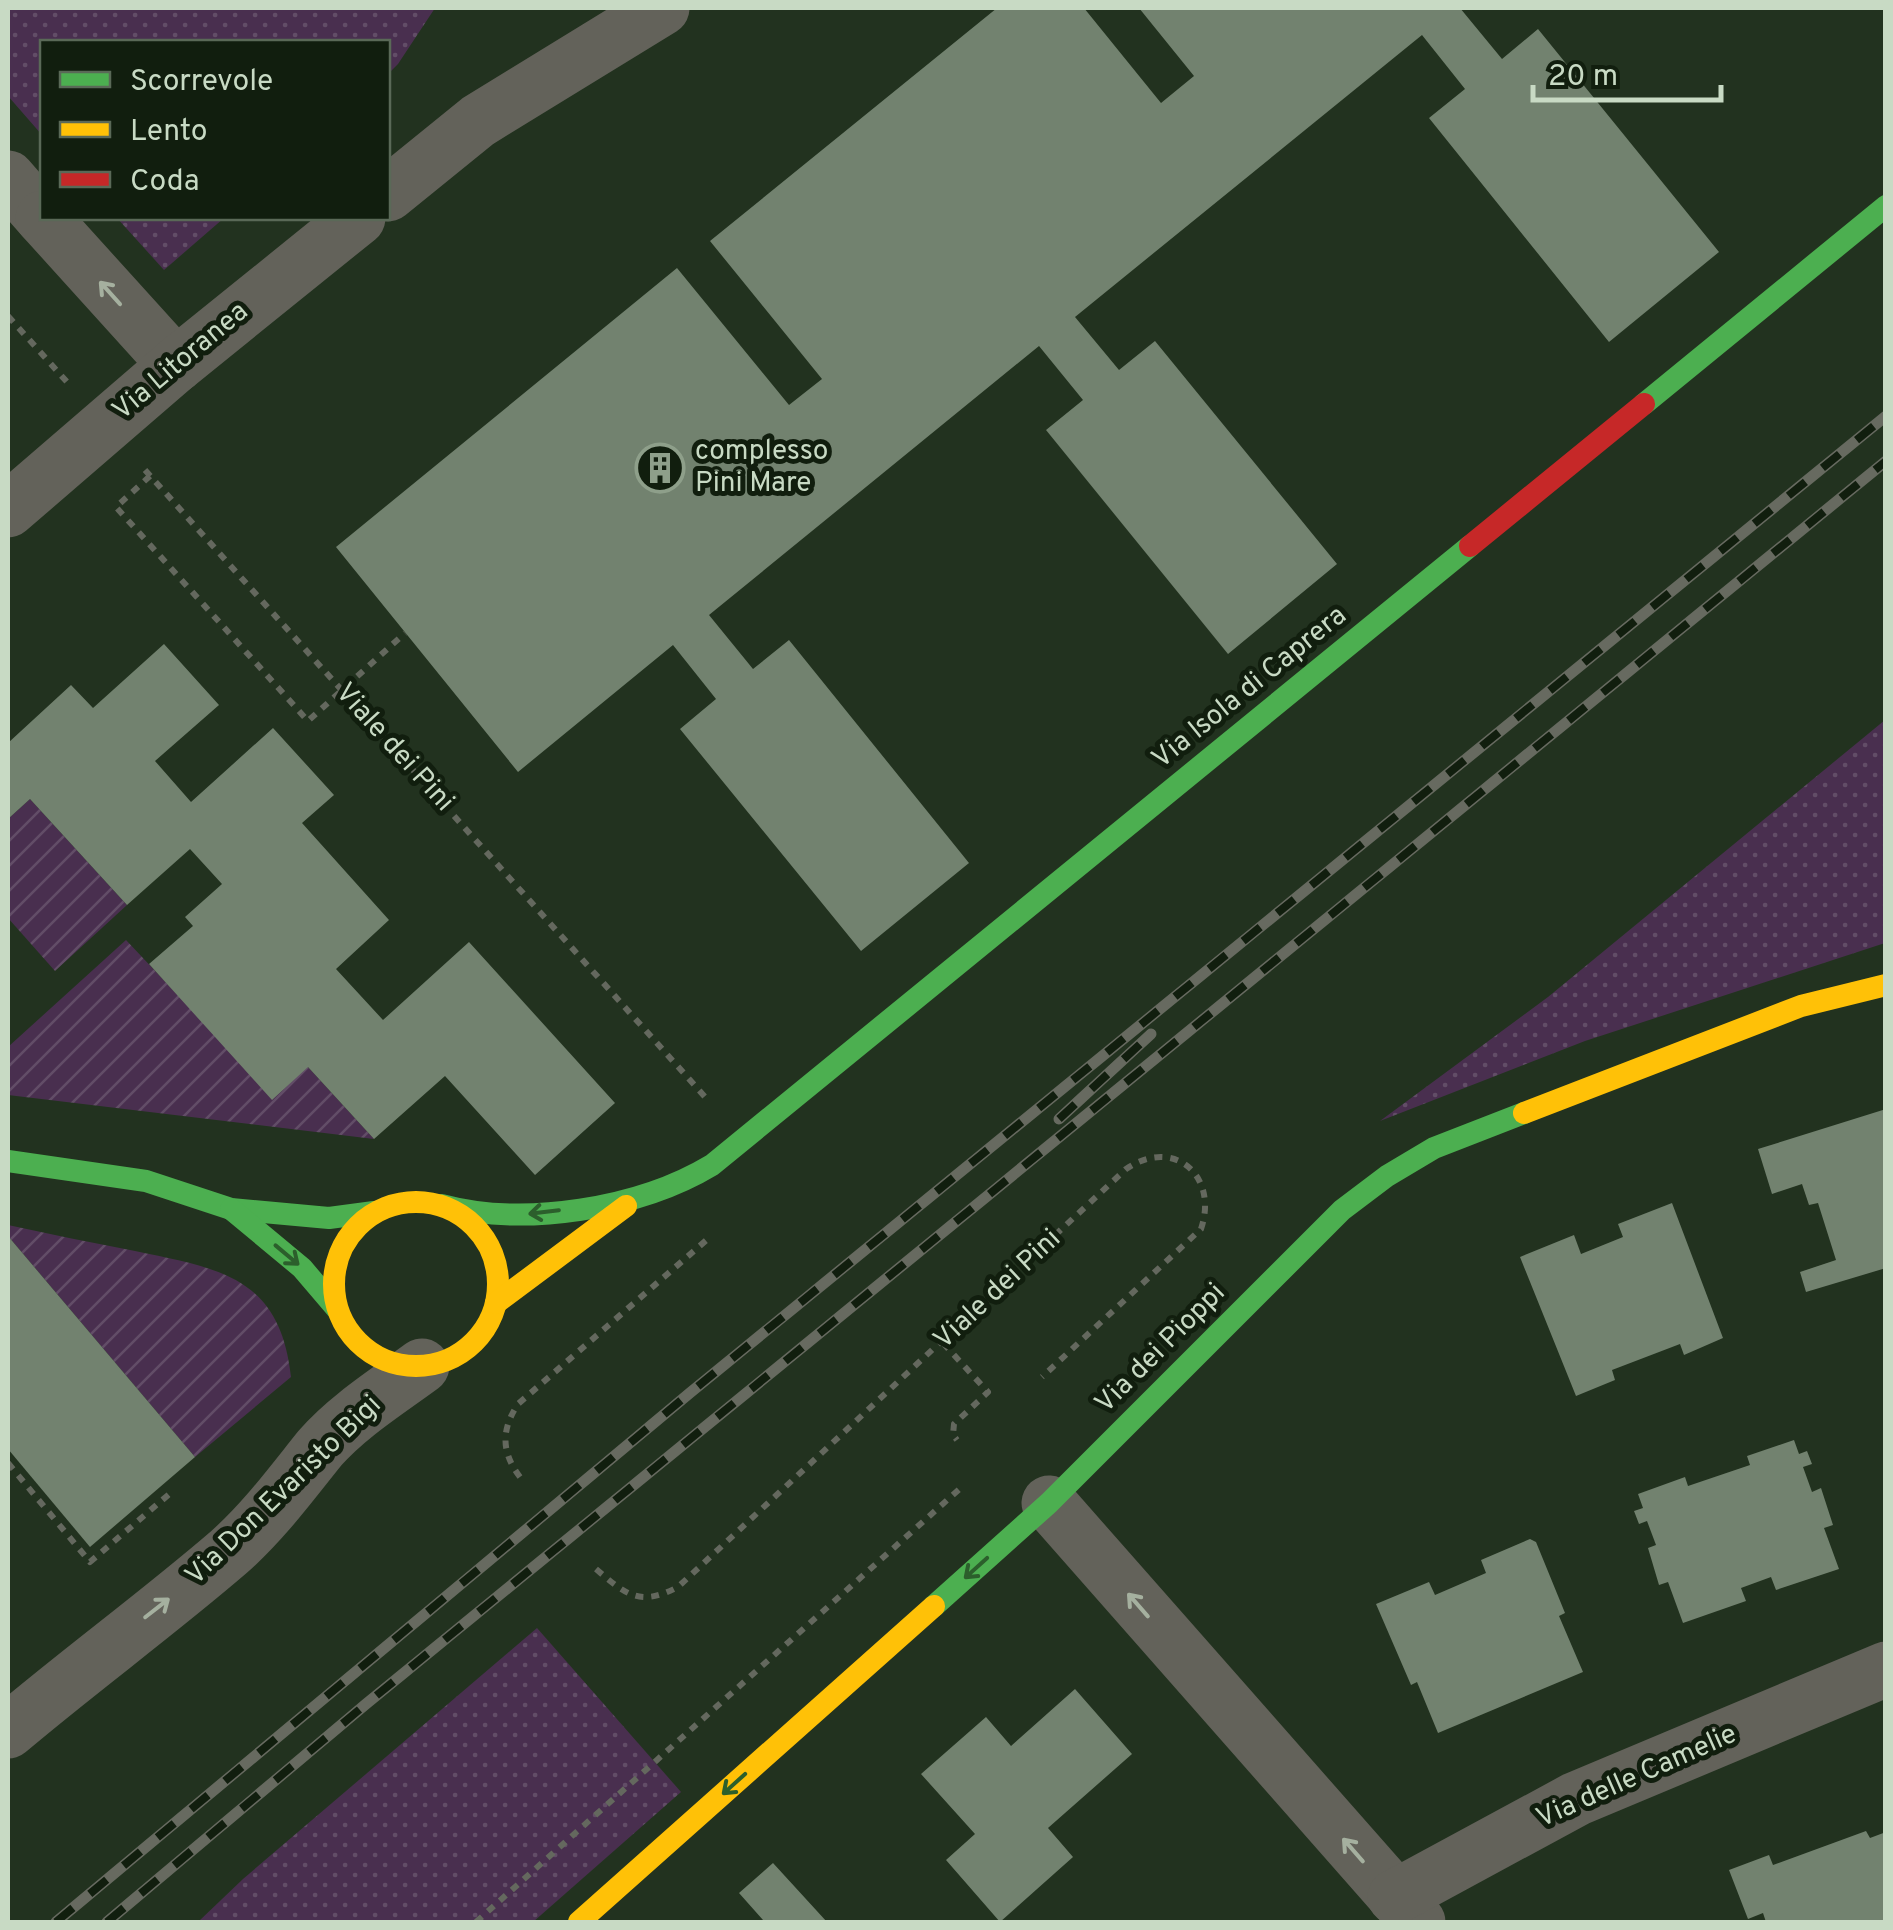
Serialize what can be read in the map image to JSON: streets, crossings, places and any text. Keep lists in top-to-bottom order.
{
  "streets": {
    "street": [
      "Via Litoranea",
      "Via Isola di Caprera",
      "Via dei Pioppi",
      "Via Don Evaristo Bigi",
      "Via delle Camelie"
    ],
    "path": ["Viale dei Pini"]
  },
  "crossings": [
    ["Via Isola di Caprera", "Via Don Evaristo Bigi"]
  ],
  "one_way": ["Via dei Pioppi", "Via Don Evaristo Bigi"],
  "places": {
    "building": ["complesso Pini Mare"]
  },
  "legend": ["Scorrevole", "Lento", "Coda"],
  "scale_bar": "20 m"
}
